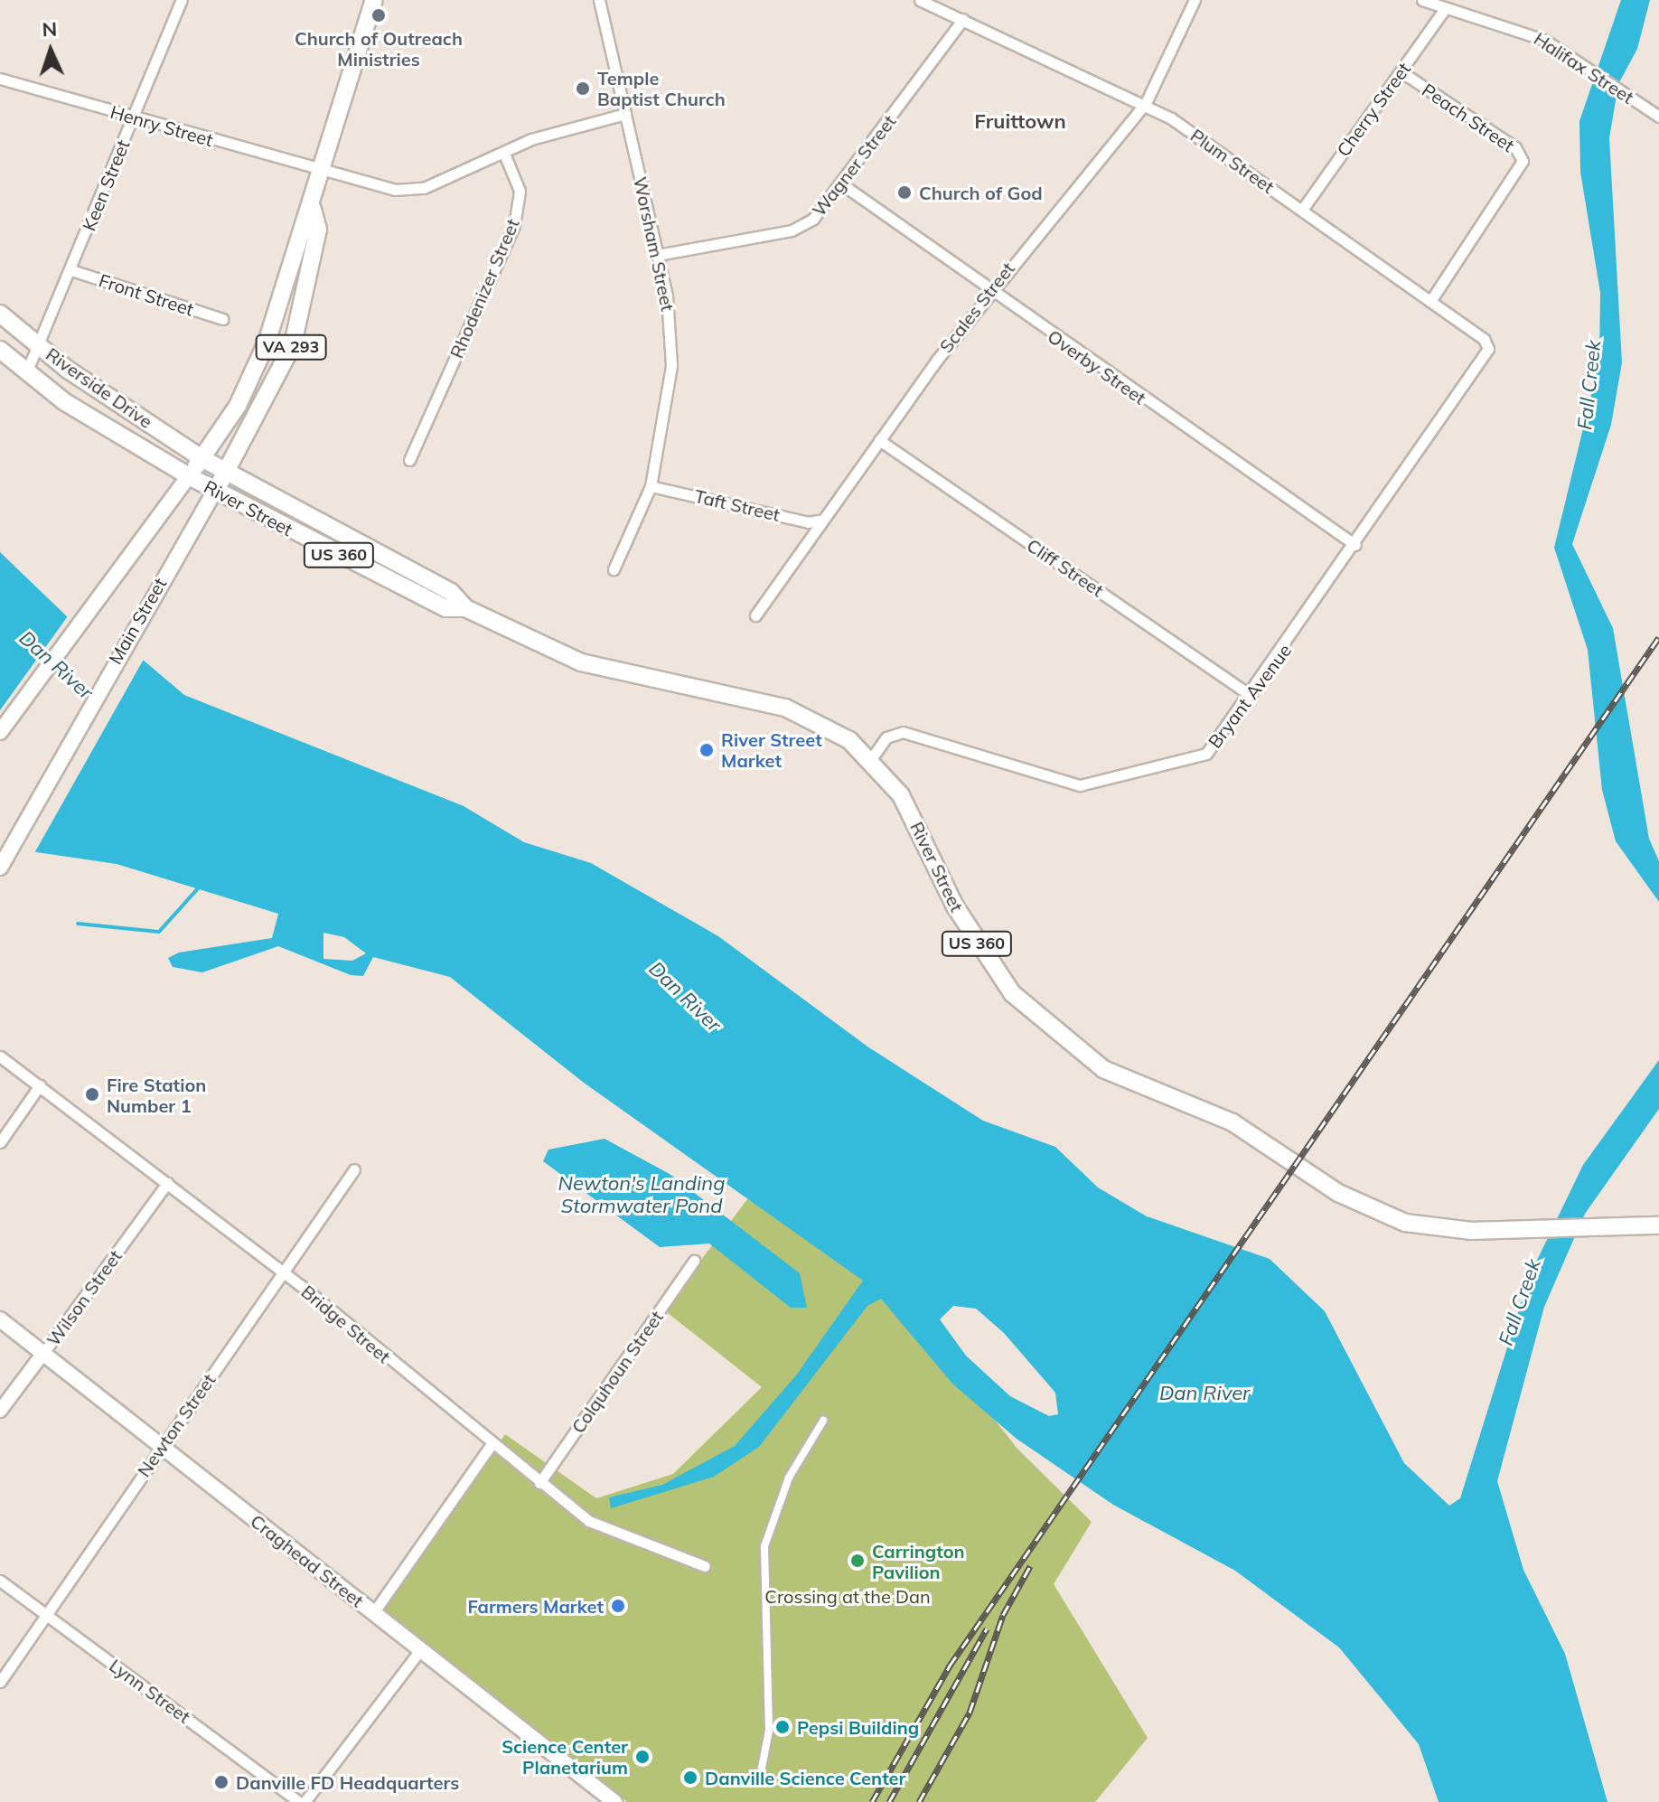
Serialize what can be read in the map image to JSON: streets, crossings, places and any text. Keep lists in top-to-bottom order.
{
  "streets": {
    "main road": [
      "VA 293",
      "Riverside Drive",
      "River Street",
      "US 360",
      "Main Street",
      "Craghead Street"
    ],
    "street": [
      "Halifax Street",
      "Cherry Street",
      "Peach Street",
      "Henry Street",
      "Plum Street",
      "Wagner Street",
      "Keen Street",
      "Worsham Street",
      "Rhodenizer Street",
      "Front Street",
      "Scales Street",
      "Overby Street",
      "Taft Street",
      "Cliff Street",
      "Bryant Avenue",
      "Wilson Street",
      "Bridge Street",
      "Colquhoun Street",
      "Newton Street",
      "Lynn Street"
    ]
  },
  "crossings": [
    ["Halifax Street", "Cherry Street"],
    ["Cherry Street", "Peach Street"],
    ["Cherry Street", "Plum Street"],
    ["Peach Street", "Plum Street"],
    ["Henry Street", "Keen Street"],
    ["Henry Street", "Rhodenizer Street"],
    ["Henry Street", "VA 293"],
    ["Plum Street", "Wagner Street"],
    ["Plum Street", "Scales Street"],
    ["Plum Street", "Bryant Avenue"],
    ["Wagner Street", "Worsham Street"],
    ["Wagner Street", "Overby Street"],
    ["Keen Street", "Front Street"],
    ["Keen Street", "Riverside Drive"],
    ["Worsham Street", "Taft Street"],
    ["Scales Street", "Overby Street"],
    ["Scales Street", "Taft Street"],
    ["Scales Street", "Cliff Street"],
    ["VA 293", "Riverside Drive"],
    ["VA 293", "River Street"],
    ["VA 293", "Main Street"],
    ["Overby Street", "Bryant Avenue"],
    ["Riverside Drive", "River Street"],
    ["River Street", "Main Street"],
    ["River Street", "Bryant Avenue"],
    ["Cliff Street", "Bryant Avenue"],
    ["Wilson Street", "Bridge Street"],
    ["Wilson Street", "Craghead Street"],
    ["Bridge Street", "Colquhoun Street"],
    ["Bridge Street", "Newton Street"],
    ["Newton Street", "Craghead Street"],
    ["Newton Street", "Lynn Street"]
  ],
  "districts": ["Fruittown"],
  "water": ["Fall Creek", "Dan River", "Newton's Landing Stormwater Pond"],
  "parks": ["Crossing at the Dan"],
  "places": [
    "Church of Outreach Ministries",
    "Temple Baptist Church",
    "Church of God",
    "River Street Market",
    "Fire Station Number 1",
    "Carrington Pavilion",
    "Farmers Market",
    "Pepsi Building",
    "Science Center Planetarium",
    "Danville Science Center",
    "Danville FD Headquarters"
  ],
  "north": "top"
}
